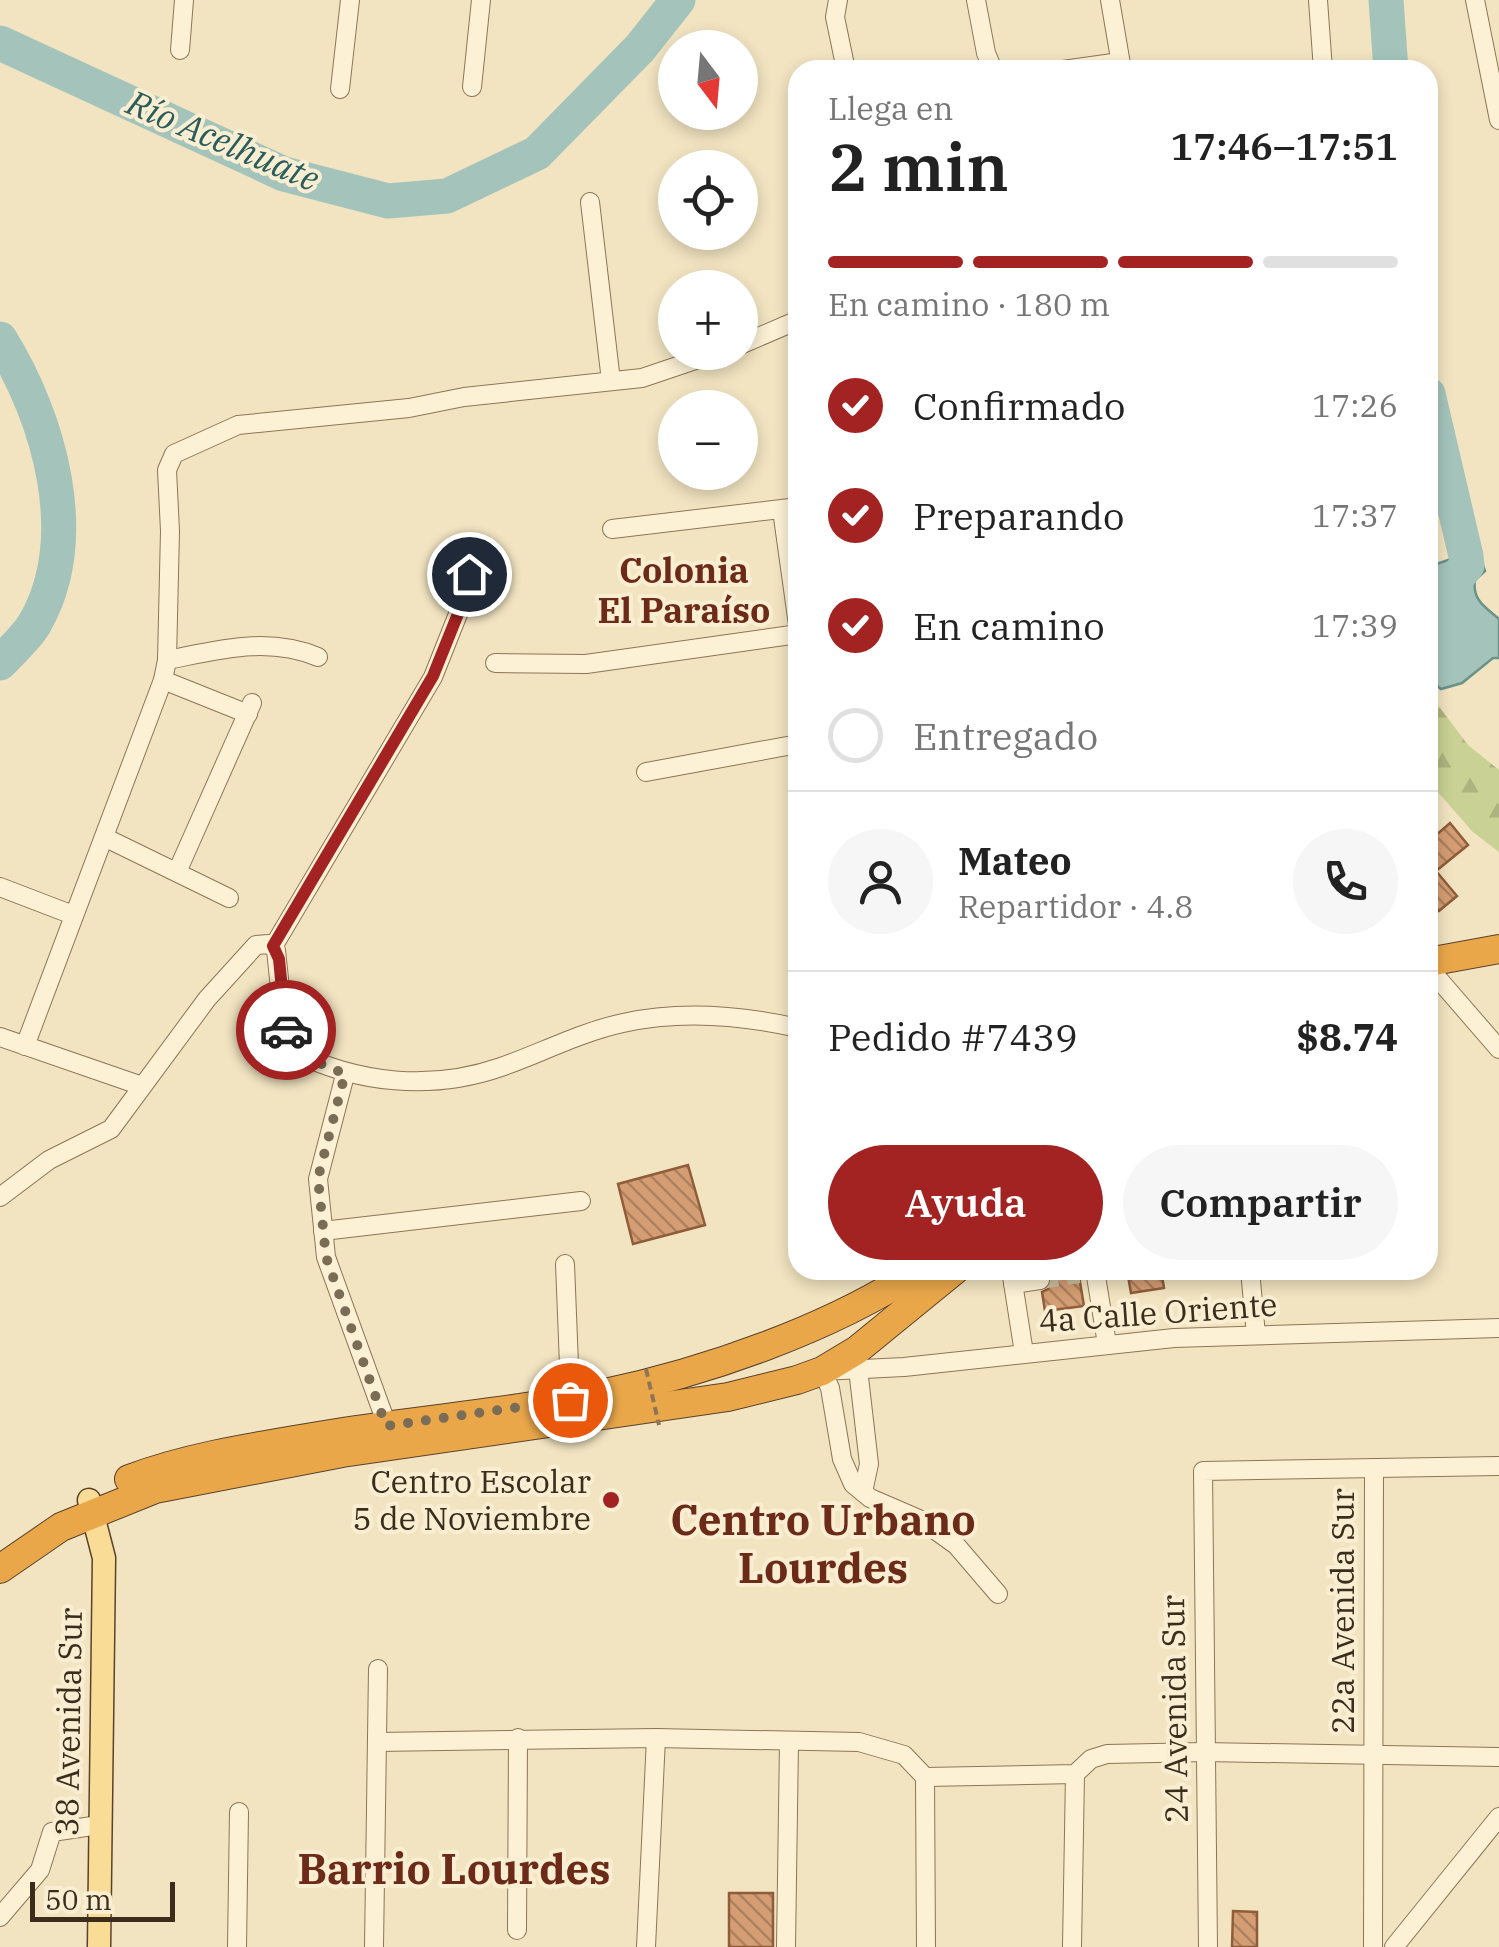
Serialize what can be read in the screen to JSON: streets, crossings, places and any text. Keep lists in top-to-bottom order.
{
  "streets": {
    "main road": ["38 Avenida Sur"],
    "street": ["4a Calle Oriente", "22a Avenida Sur", "24 Avenida Sur"]
  },
  "crossings": [
    ["22a Avenida Sur", "24 Avenida Sur"]
  ],
  "districts": ["Colonia El Paraíso", "Centro Urbano Lourdes", "Barrio Lourdes"],
  "water": ["Río Acelhuate"],
  "places": ["Centro Escolar 5 de Noviembre"],
  "scale_bar": "50 m",
  "north": "bottom",
  "page": {
    "map_buttons": ["+", "−"],
    "heading": ["2 min", "Llega en", "17:46–17:51"],
    "panel": [
      "Mateo",
      "Repartidor · 4.8",
      "Pedido #7439",
      "$8.74"
    ],
    "bar": "En camino · 180 m",
    "list": [
      ["Confirmado", "17:26"],
      ["Preparando", "17:37"],
      ["En camino", "17:39"],
      "Entregado"
    ],
    "buttons": ["Ayuda", "Compartir"],
    "scale": "50 m"
  }
}
